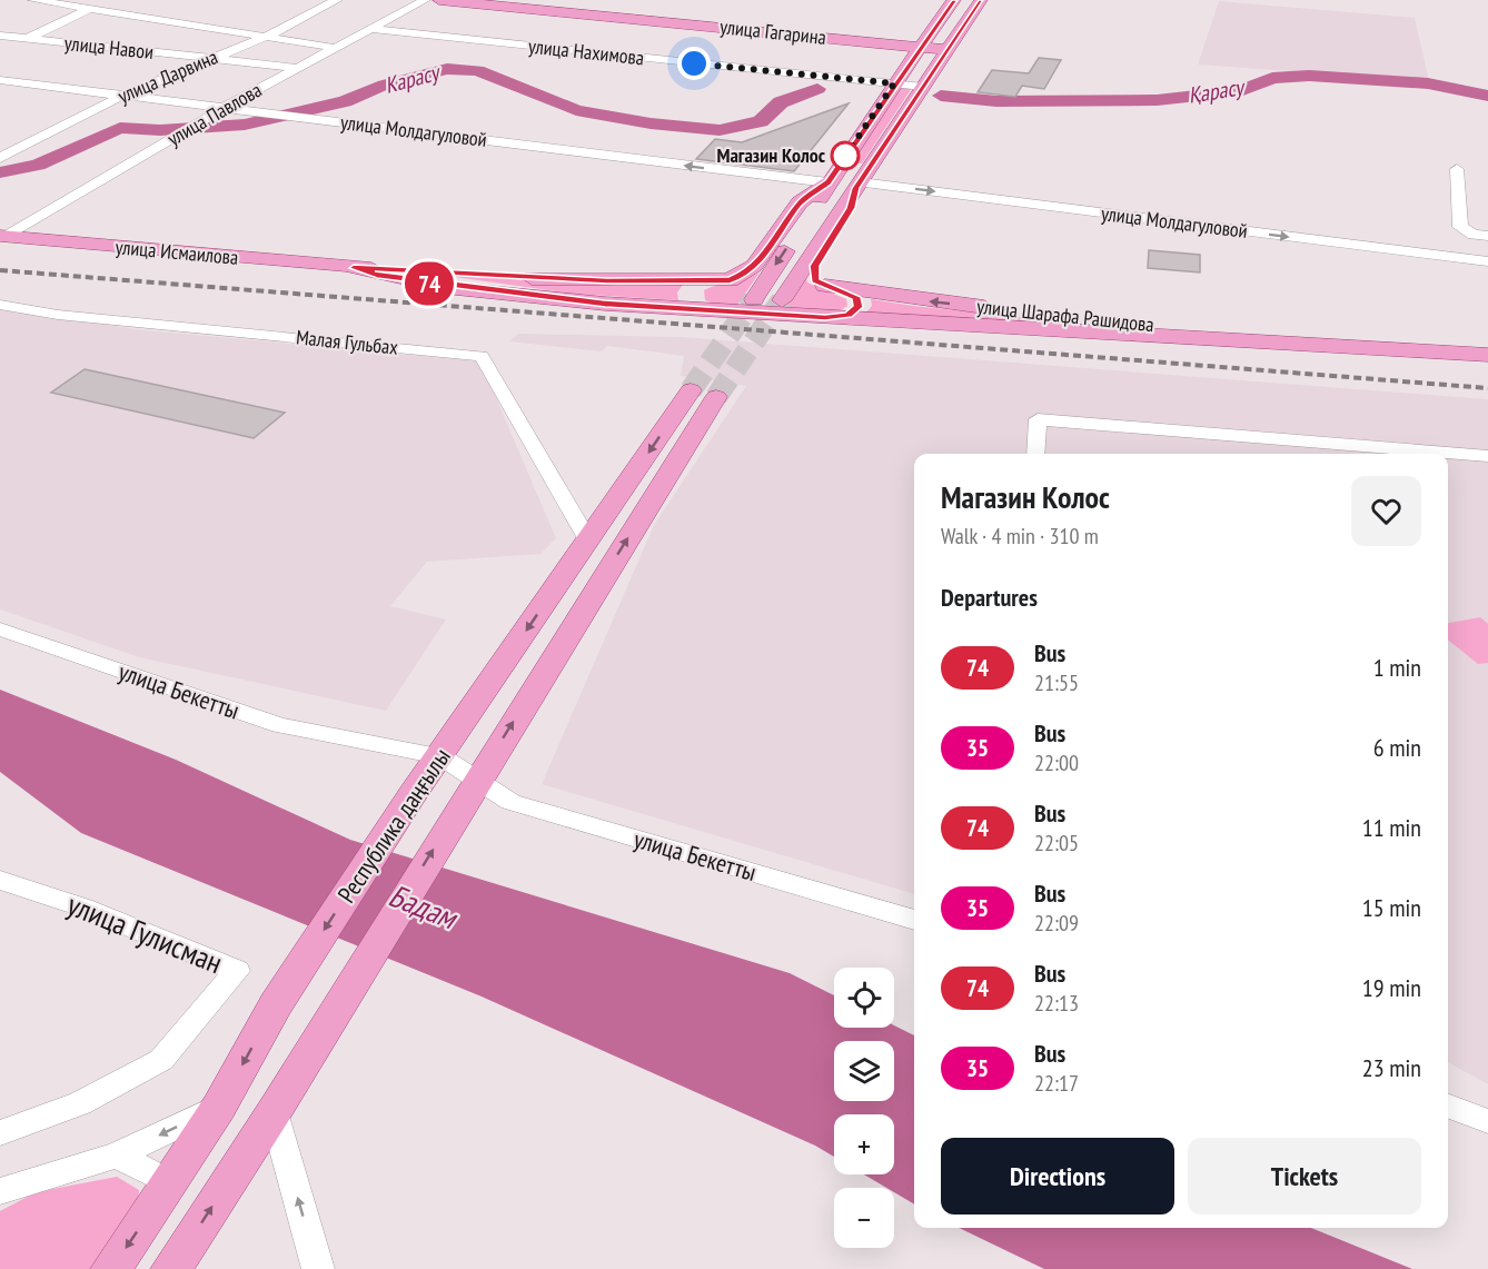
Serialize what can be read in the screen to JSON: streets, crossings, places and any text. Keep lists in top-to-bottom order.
{
  "streets": {
    "main road": [
      "улица Гагарина",
      "улица Исмаилова",
      "улица Шарафа Рашидова",
      "Республика даңғылы"
    ],
    "street": [
      "улица Навои",
      "улица Нахимова",
      "улица Дарвина",
      "улица Павлова",
      "улица Молдагуловой",
      "Малая Гульбах",
      "улица Бекетты",
      "улица Гулисман"
    ]
  },
  "crossings": [
    ["улица Навои", "улица Дарвина"],
    ["улица Навои", "улица Павлова"],
    ["улица Нахимова", "улица Павлова"],
    ["улица Дарвина", "улица Молдагуловой"],
    ["улица Павлова", "улица Молдагуловой"],
    ["улица Павлова", "улица Исмаилова"],
    ["улица Молдагуловой", "улица Исмаилова"],
    ["улица Исмаилова", "улица Шарафа Рашидова"],
    ["Малая Гульбах", "Республика даңғылы"],
    ["улица Бекетты", "Республика даңғылы"]
  ],
  "water": ["Карасу", "Қарасу", "Бадам"],
  "places": ["Магазин Колос"],
  "lines": ["bus line 74"],
  "page": {
    "on_map": "74",
    "heading": [
      ["Магазин Колос", "Walk · 4 min · 310 m"],
      "Departures"
    ],
    "list": [
      {
        "mark": "74",
        "name": "Bus",
        "note": "21:55",
        "value": "1 min"
      },
      {
        "mark": "35",
        "name": "Bus",
        "note": "22:00",
        "value": "6 min"
      },
      {
        "mark": "74",
        "name": "Bus",
        "note": "22:05",
        "value": "11 min"
      },
      {
        "mark": "35",
        "name": "Bus",
        "note": "22:09",
        "value": "15 min"
      },
      {
        "mark": "74",
        "name": "Bus",
        "note": "22:13",
        "value": "19 min"
      },
      {
        "mark": "35",
        "name": "Bus",
        "note": "22:17",
        "value": "23 min"
      }
    ],
    "map_buttons": ["+", "−"],
    "buttons": ["Directions", "Tickets"]
  }
}
